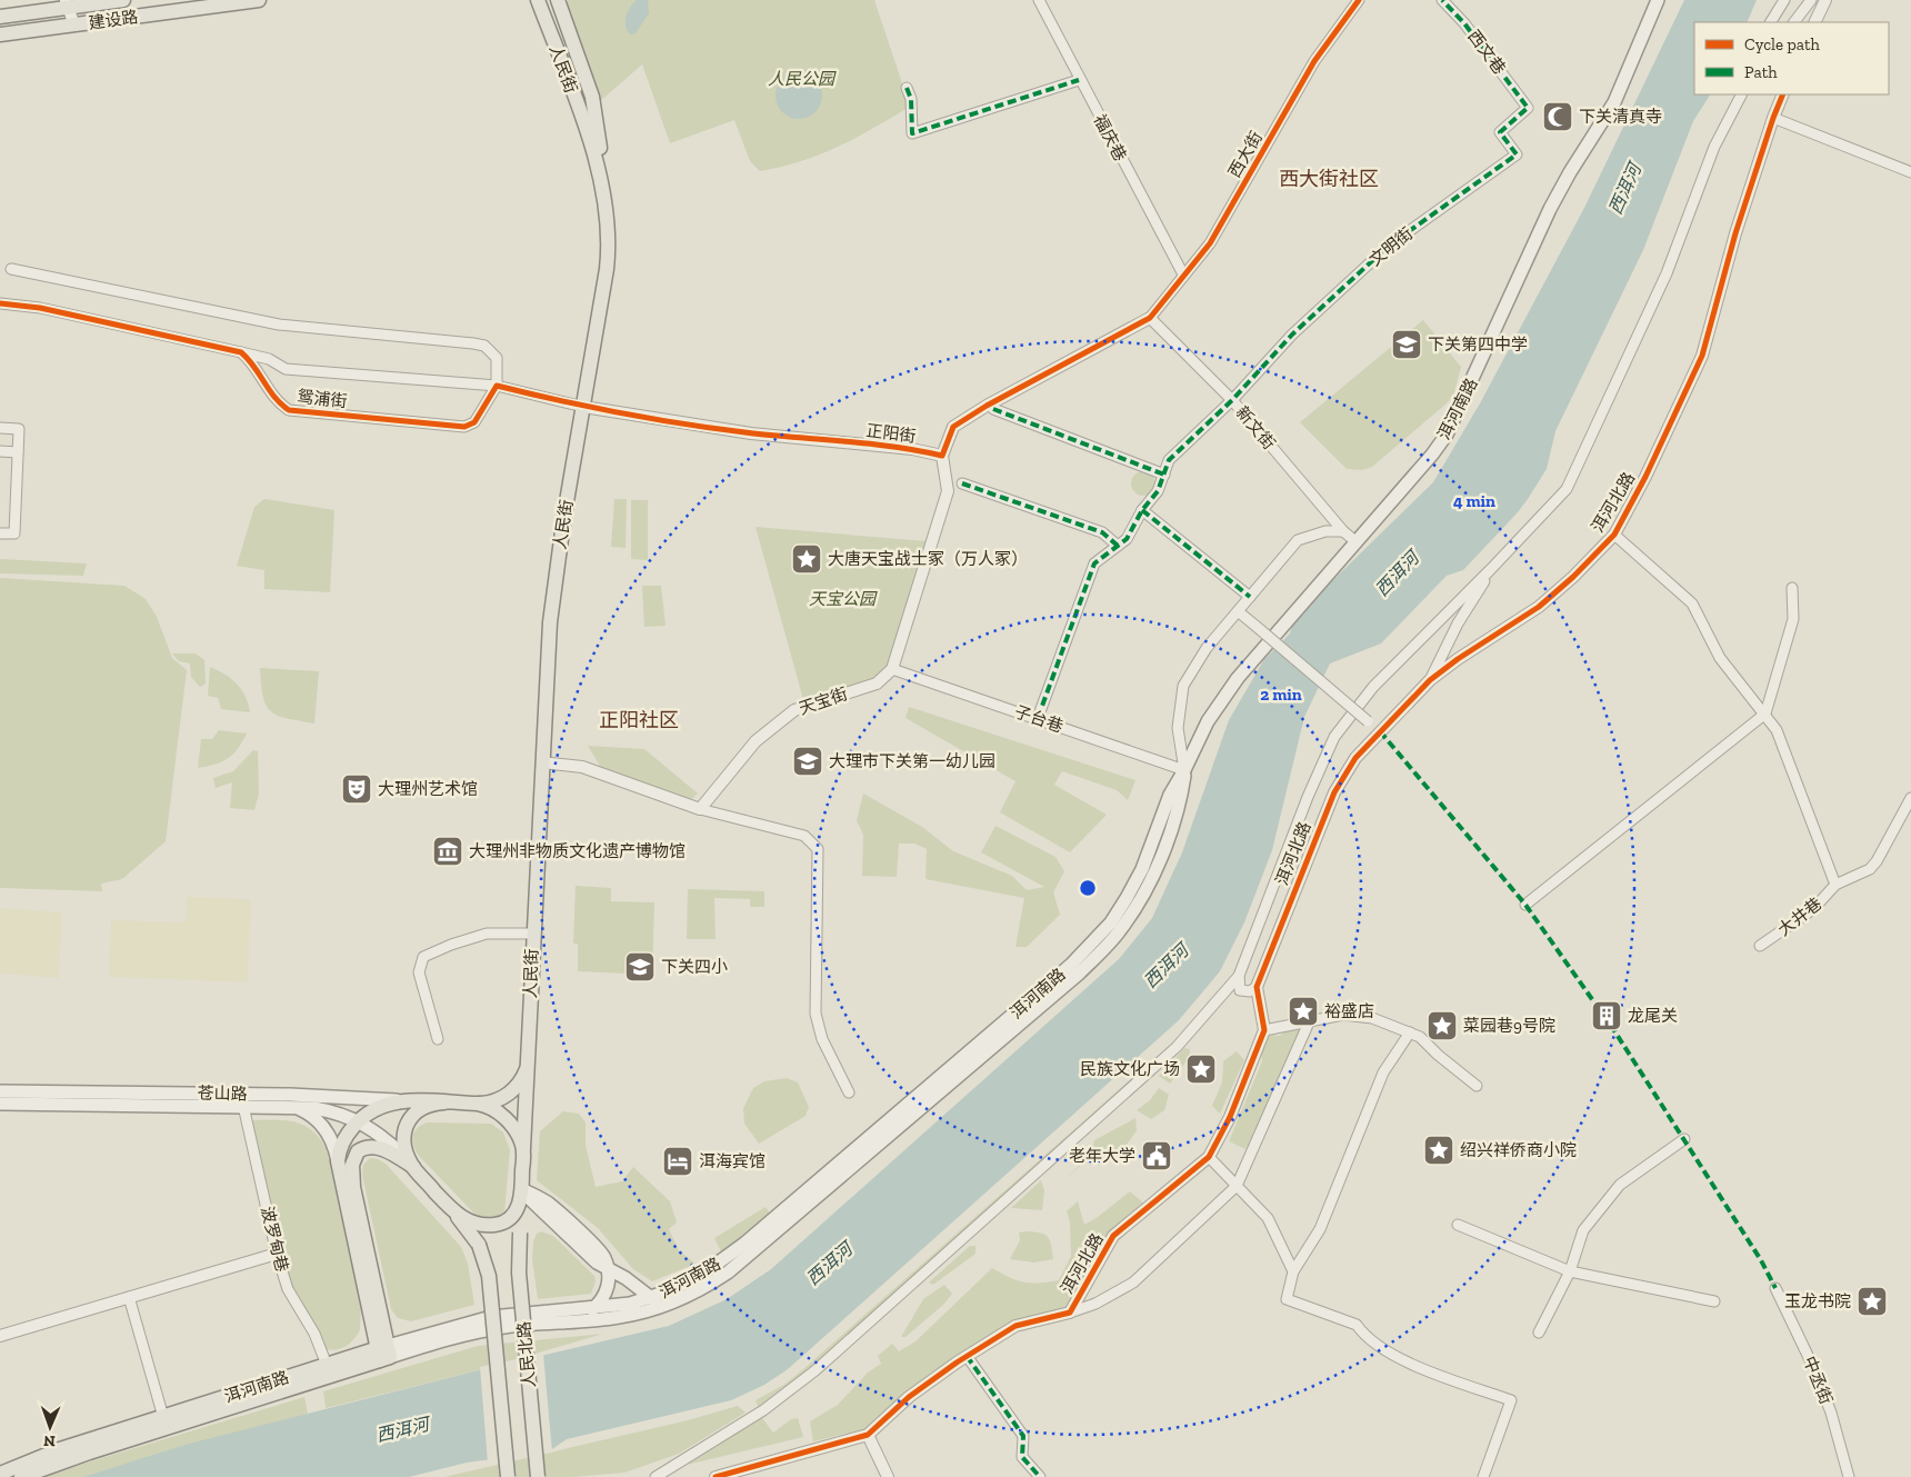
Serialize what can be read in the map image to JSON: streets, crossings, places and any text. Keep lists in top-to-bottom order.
{
  "streets": {
    "main road": [
      "建设路",
      "人民街",
      "洱河南路",
      "苍山路",
      "人民北路"
    ],
    "street": [
      "西文巷",
      "福庆巷",
      "西大街",
      "文明街",
      "鸳浦街",
      "新文街",
      "正阳街",
      "洱河北路",
      "天宝街",
      "子台巷",
      "大井巷",
      "波罗甸巷",
      "中丞街"
    ]
  },
  "crossings": [
    ["西文巷", "文明街"],
    ["人民街", "正阳街"],
    ["人民街", "苍山路"],
    ["人民街", "人民北路"],
    ["福庆巷", "西大街"],
    ["西大街", "新文街"],
    ["文明街", "新文街"],
    ["洱河南路", "新文街"],
    ["洱河南路", "子台巷"],
    ["洱河南路", "波罗甸巷"],
    ["天宝街", "子台巷"],
    ["苍山路", "波罗甸巷"],
    ["苍山路", "人民北路"]
  ],
  "districts": ["西大街社区", "正阳社区"],
  "water": ["西洱河"],
  "parks": ["人民公园", "天宝公园"],
  "places": {
    "mosque": ["下关清真寺"],
    "school or university": ["下关第四中学", "大理市下关第一幼儿园", "下关四小"],
    "place": [
      "大唐天宝战士冢（万人冢）",
      "裕盛店",
      "菜园巷9号院",
      "民族文化广场",
      "绍兴祥侨商小院",
      "玉龙书院"
    ],
    "theatre": ["大理州艺术馆"],
    "museum": ["大理州非物质文化遗产博物馆"],
    "building": ["龙尾关"],
    "public building": ["老年大学"],
    "hotel": ["洱海宾馆"]
  },
  "legend": ["Cycle path", "Path"],
  "north": "bottom",
  "rings": ["4 min", "2 min"]
}
